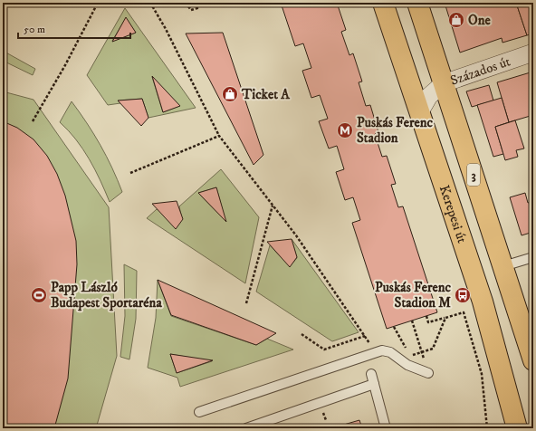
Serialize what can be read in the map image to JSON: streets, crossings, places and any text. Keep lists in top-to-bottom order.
{
  "streets": {
    "main road": ["3", "Kerepesi út"],
    "street": ["Százados út"]
  },
  "crossings": [
    ["Százados út", "3"],
    ["Százados út", "Kerepesi út"]
  ],
  "places": {
    "shop": ["One", "Ticket A"],
    "metro station": ["Puskás Ferenc Stadion"],
    "sports": ["Papp László Budapest Sportaréna"],
    "bus stop": ["Puskás Ferenc Stadion M"]
  },
  "scale_bar": "50 m"
}
